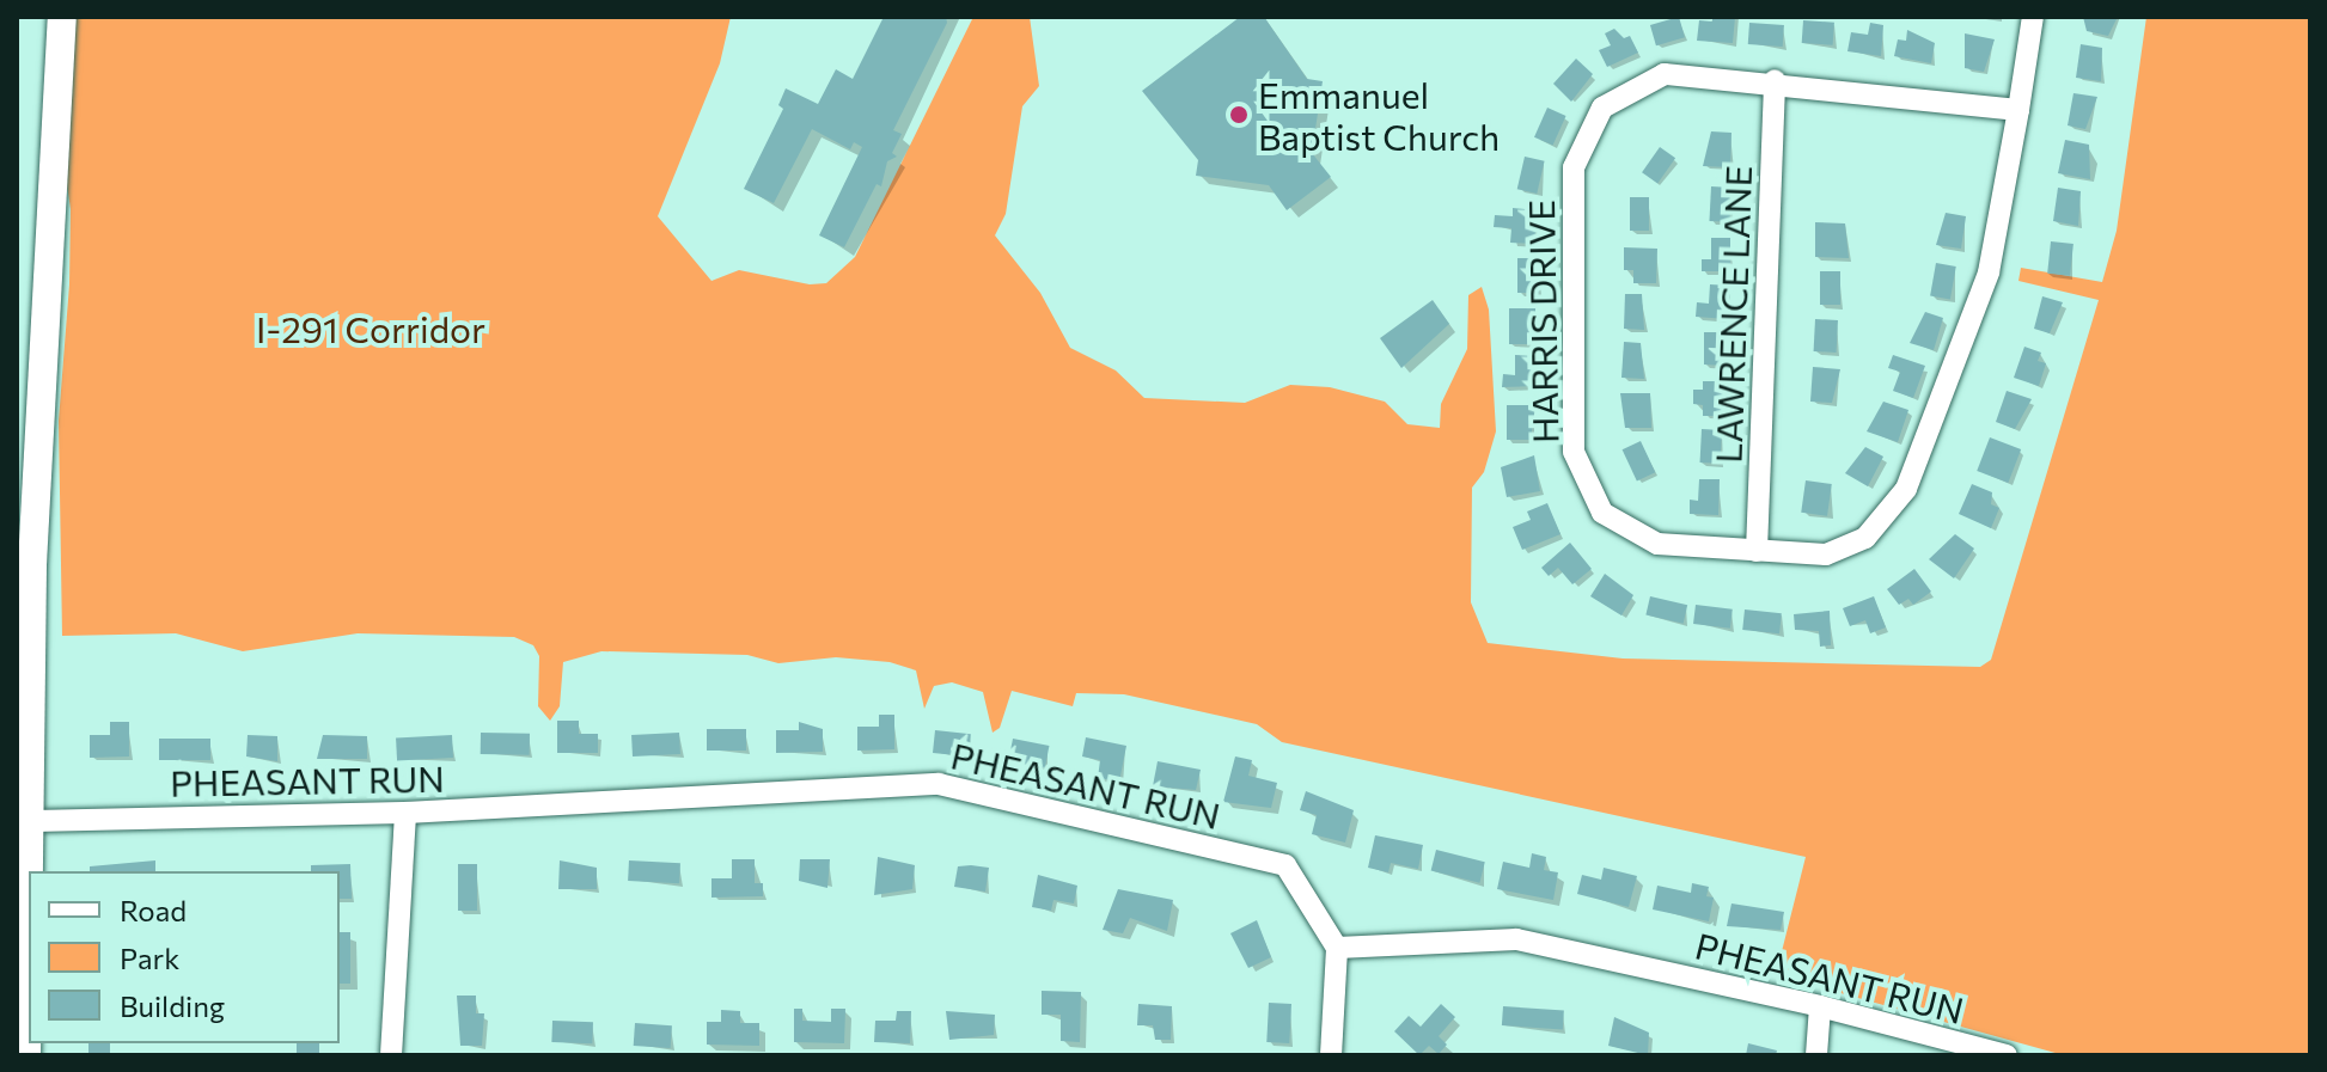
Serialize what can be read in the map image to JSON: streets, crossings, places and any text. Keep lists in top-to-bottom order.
{
  "streets": {
    "street": ["LAWRENCE LANE", "HARRIS DRIVE", "PHEASANT RUN"]
  },
  "crossings": [
    ["LAWRENCE LANE", "HARRIS DRIVE"]
  ],
  "parks": ["I-291 Corridor"],
  "places": ["Emmanuel Baptist Church"],
  "legend": ["Road", "Park", "Building"]
}
